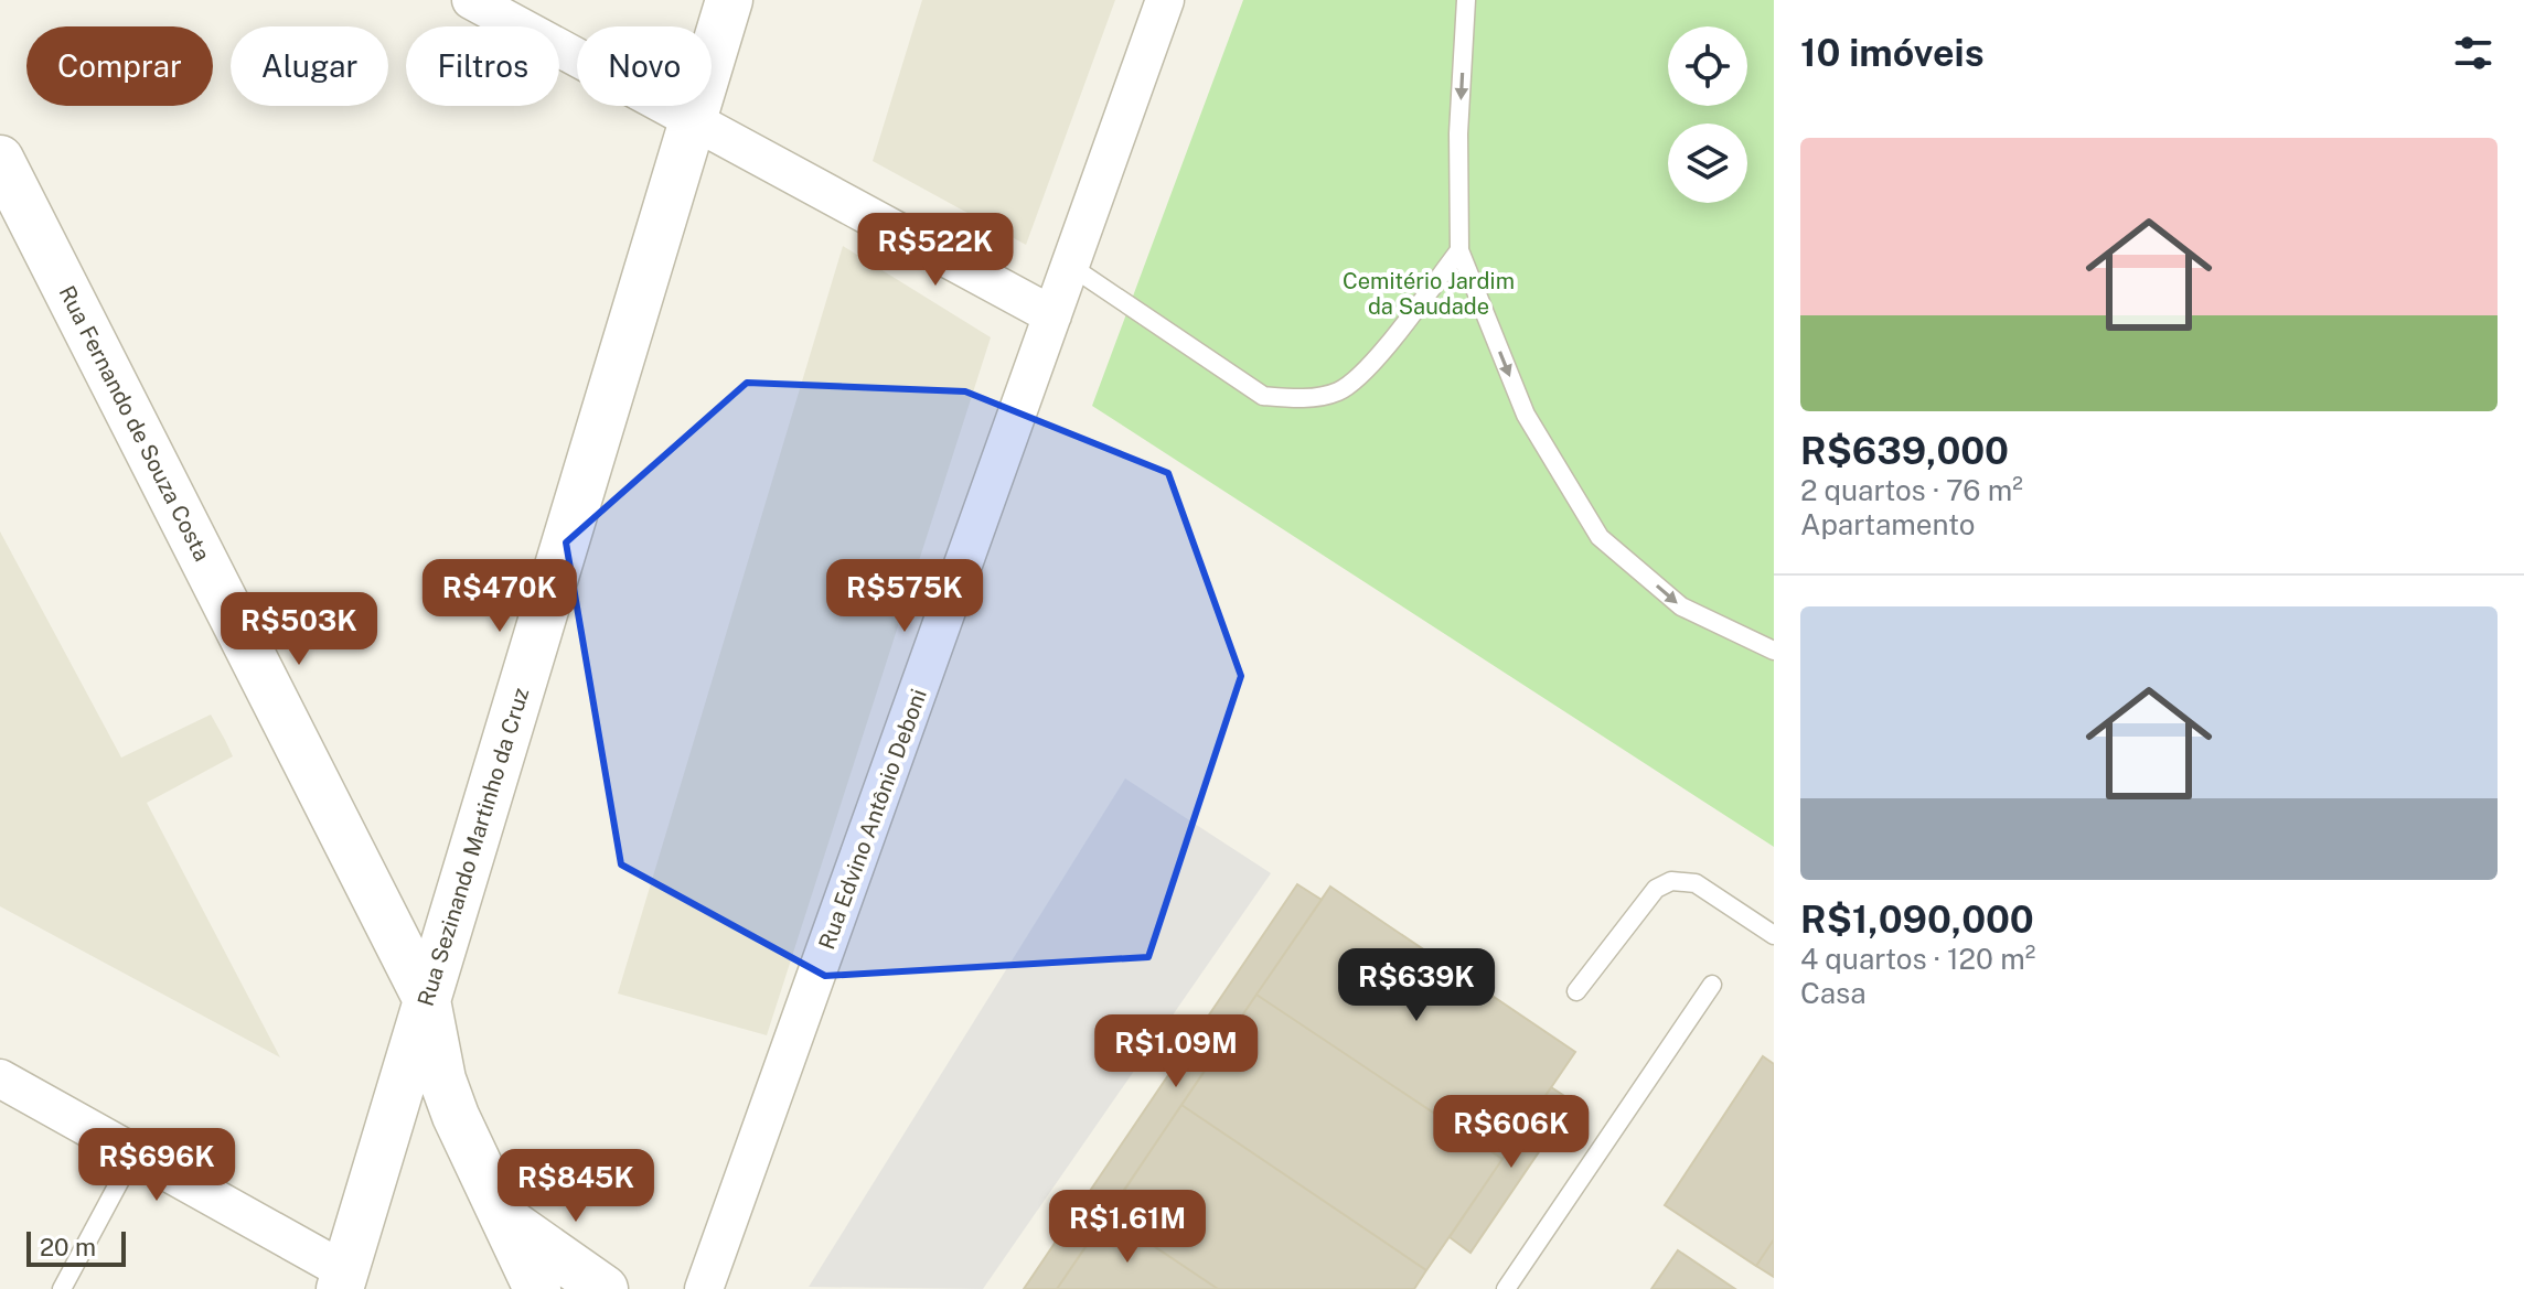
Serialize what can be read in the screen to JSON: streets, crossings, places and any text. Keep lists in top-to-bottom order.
{
  "streets": {
    "street": ["Rua Fernando de Souza Costa", "Rua Edvino Antônio Deboni", "Rua Sezinando Martinho da Cruz"]
  },
  "crossings": [
    ["Rua Fernando de Souza Costa", "Rua Sezinando Martinho da Cruz"]
  ],
  "parks": ["Cemitério Jardim da Saudade"],
  "scale_bar": "20 m",
  "page": {
    "heading": "10 imóveis",
    "chip": [
      "Comprar",
      "Alugar",
      "Filtros",
      "Novo"
    ],
    "list": [
      {
        "name": "R$639,000",
        "note": "2 quartos · 76 m² · Apartamento"
      },
      {
        "name": "R$1,090,000",
        "note": "4 quartos · 120 m² · Casa"
      }
    ],
    "price": [
      "R$522K",
      "R$470K",
      "R$575K",
      "R$503K",
      "R$639K",
      "R$1.09M",
      "R$606K",
      "R$696K",
      "R$845K",
      "R$1.61M"
    ],
    "scale": "20 m"
  }
}
